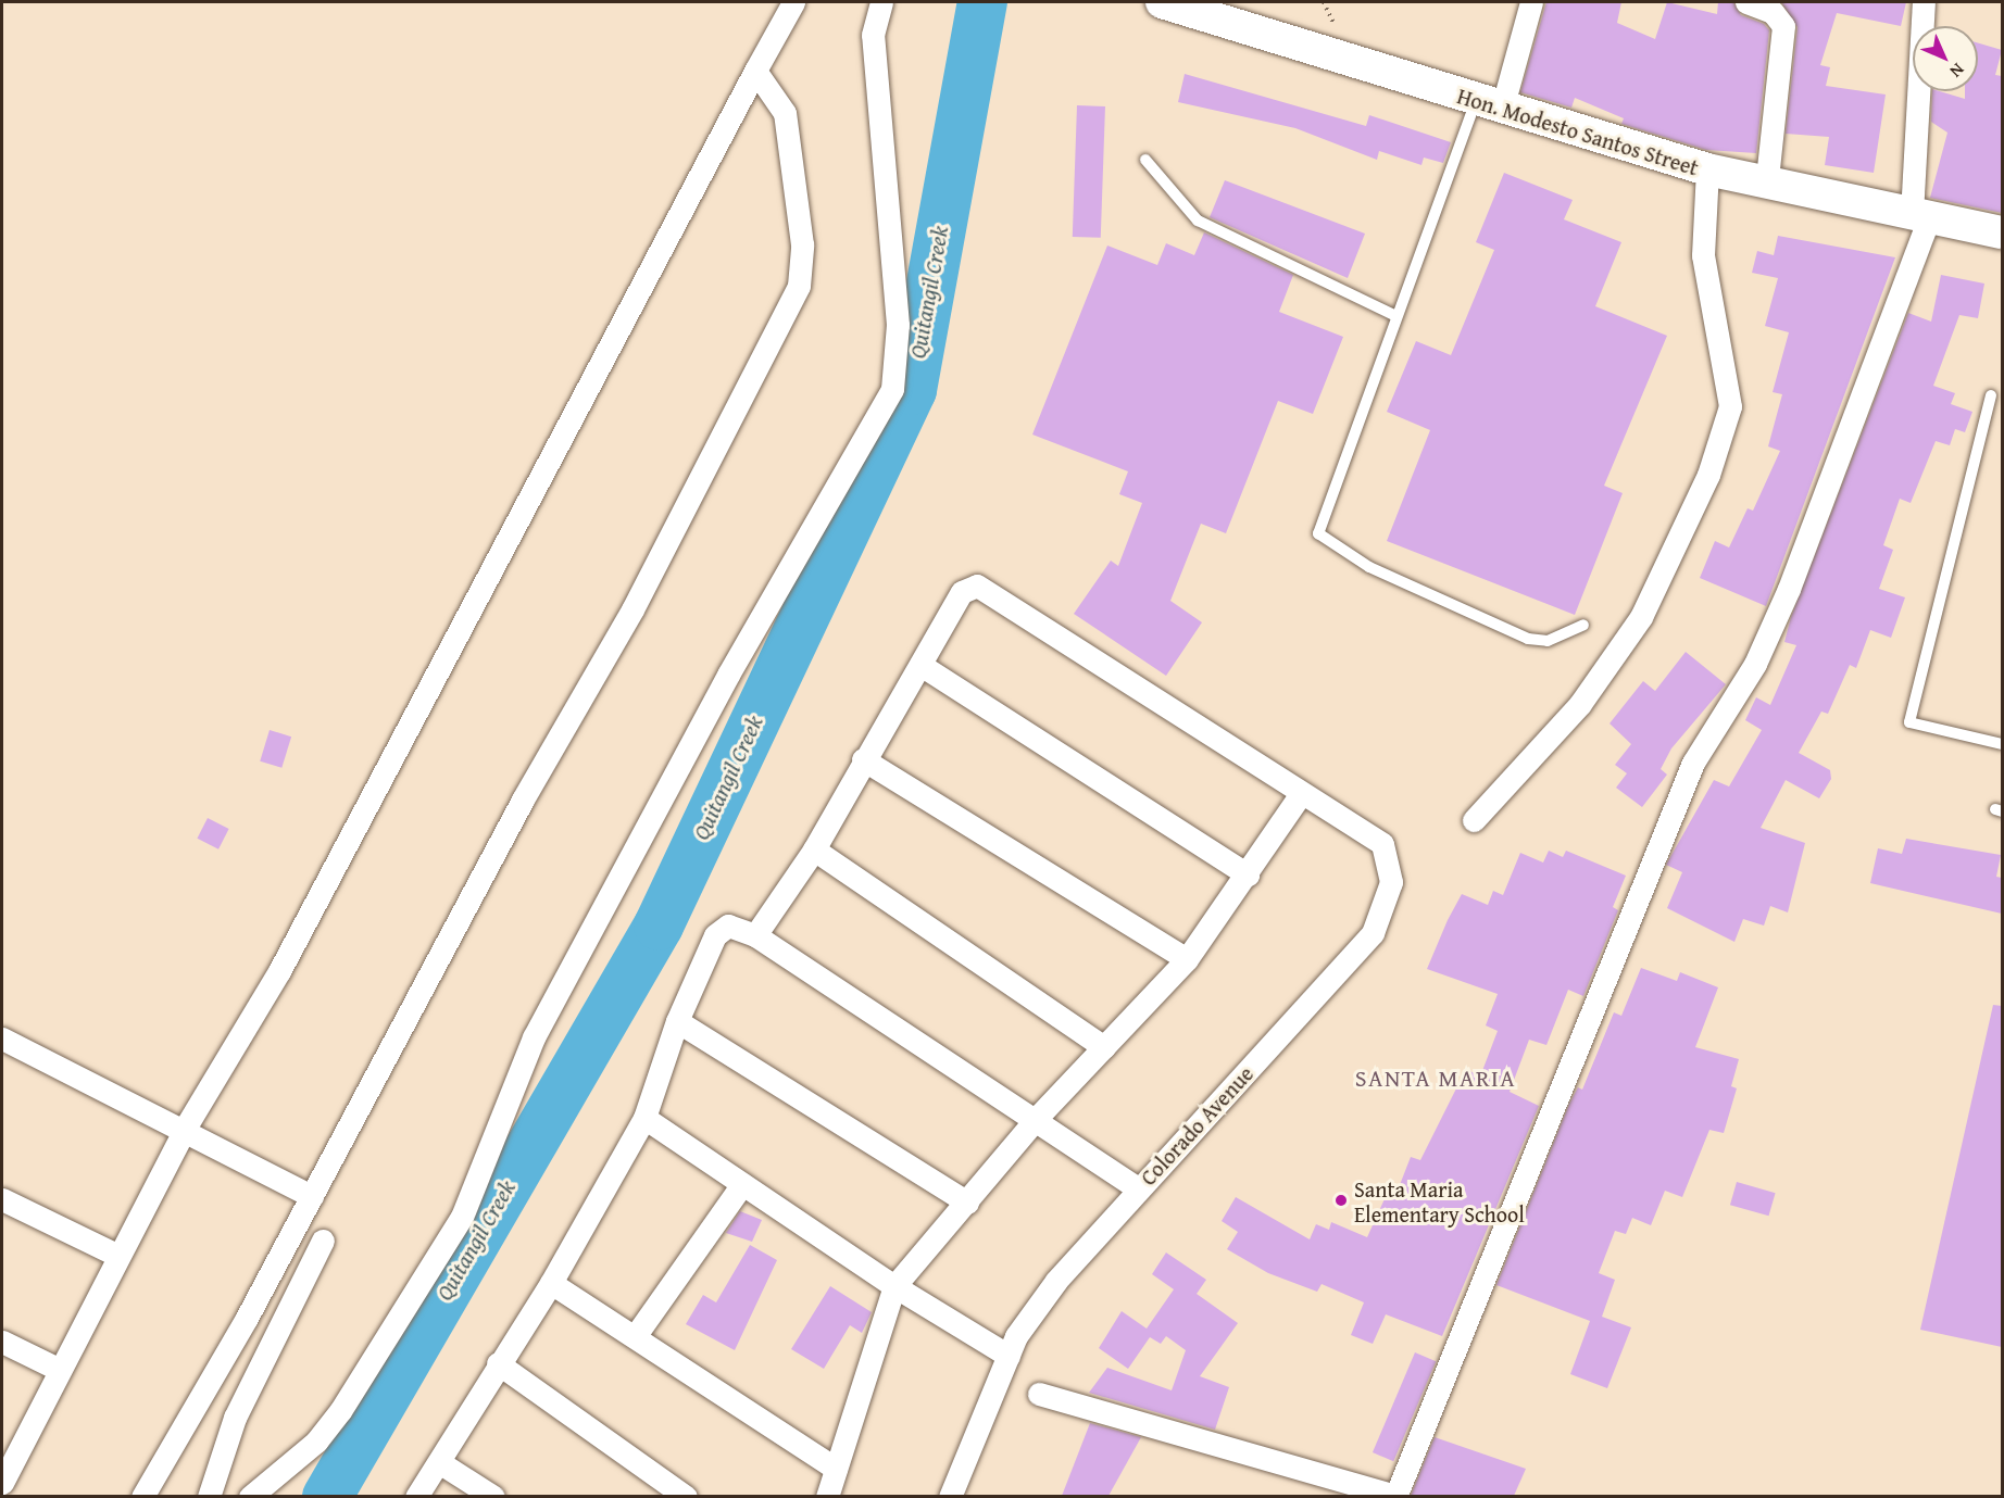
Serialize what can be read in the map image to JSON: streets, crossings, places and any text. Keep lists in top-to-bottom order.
{
  "streets": {
    "street": ["Hon. Modesto Santos Street", "Colorado Avenue"]
  },
  "districts": ["SANTA MARIA"],
  "water": ["Quitangil Creek"],
  "places": ["Santa Maria Elementary School"],
  "north": "bottom right"
}
